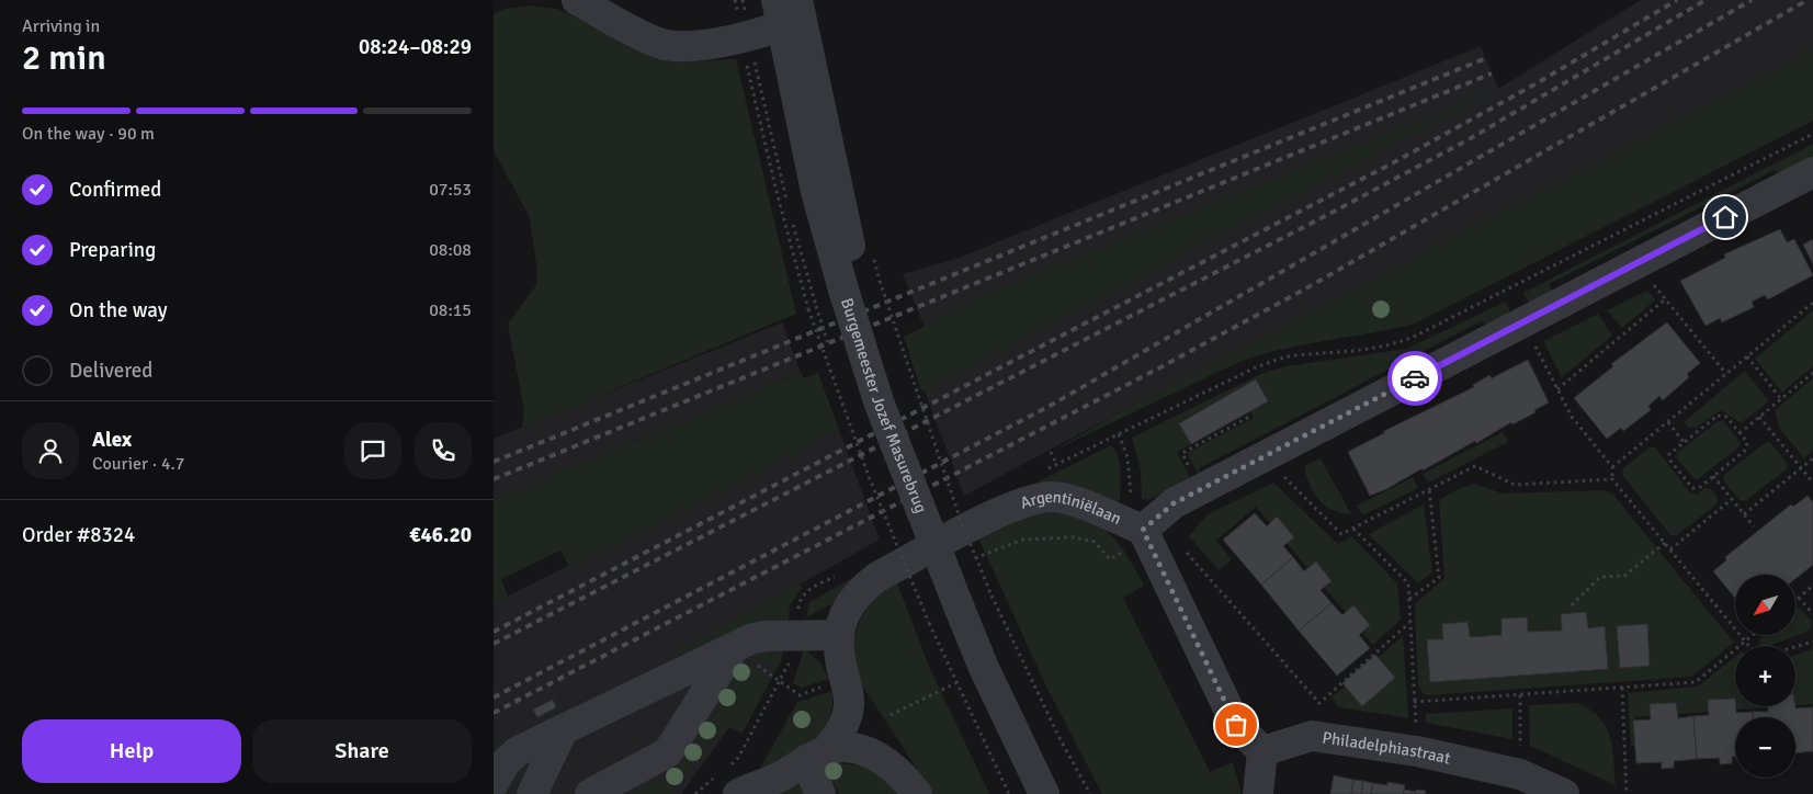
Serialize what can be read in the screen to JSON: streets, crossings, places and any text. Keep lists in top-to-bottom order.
{
  "streets": {
    "street": ["Burgemeester Jozef Masurebrug", "Argentiniëlaan", "Philadelphiastraat"]
  },
  "north": "bottom left",
  "page": {
    "heading": ["2 min", "Arriving in", "08:24–08:29"],
    "panel": [
      "Alex",
      "Courier · 4.7",
      "Order #8324",
      "€46.20"
    ],
    "bar": "On the way · 90 m",
    "list": [
      ["Confirmed", "07:53"],
      ["Preparing", "08:08"],
      ["On the way", "08:15"],
      "Delivered"
    ],
    "map_buttons": ["+", "−"],
    "buttons": ["Help", "Share"]
  }
}
